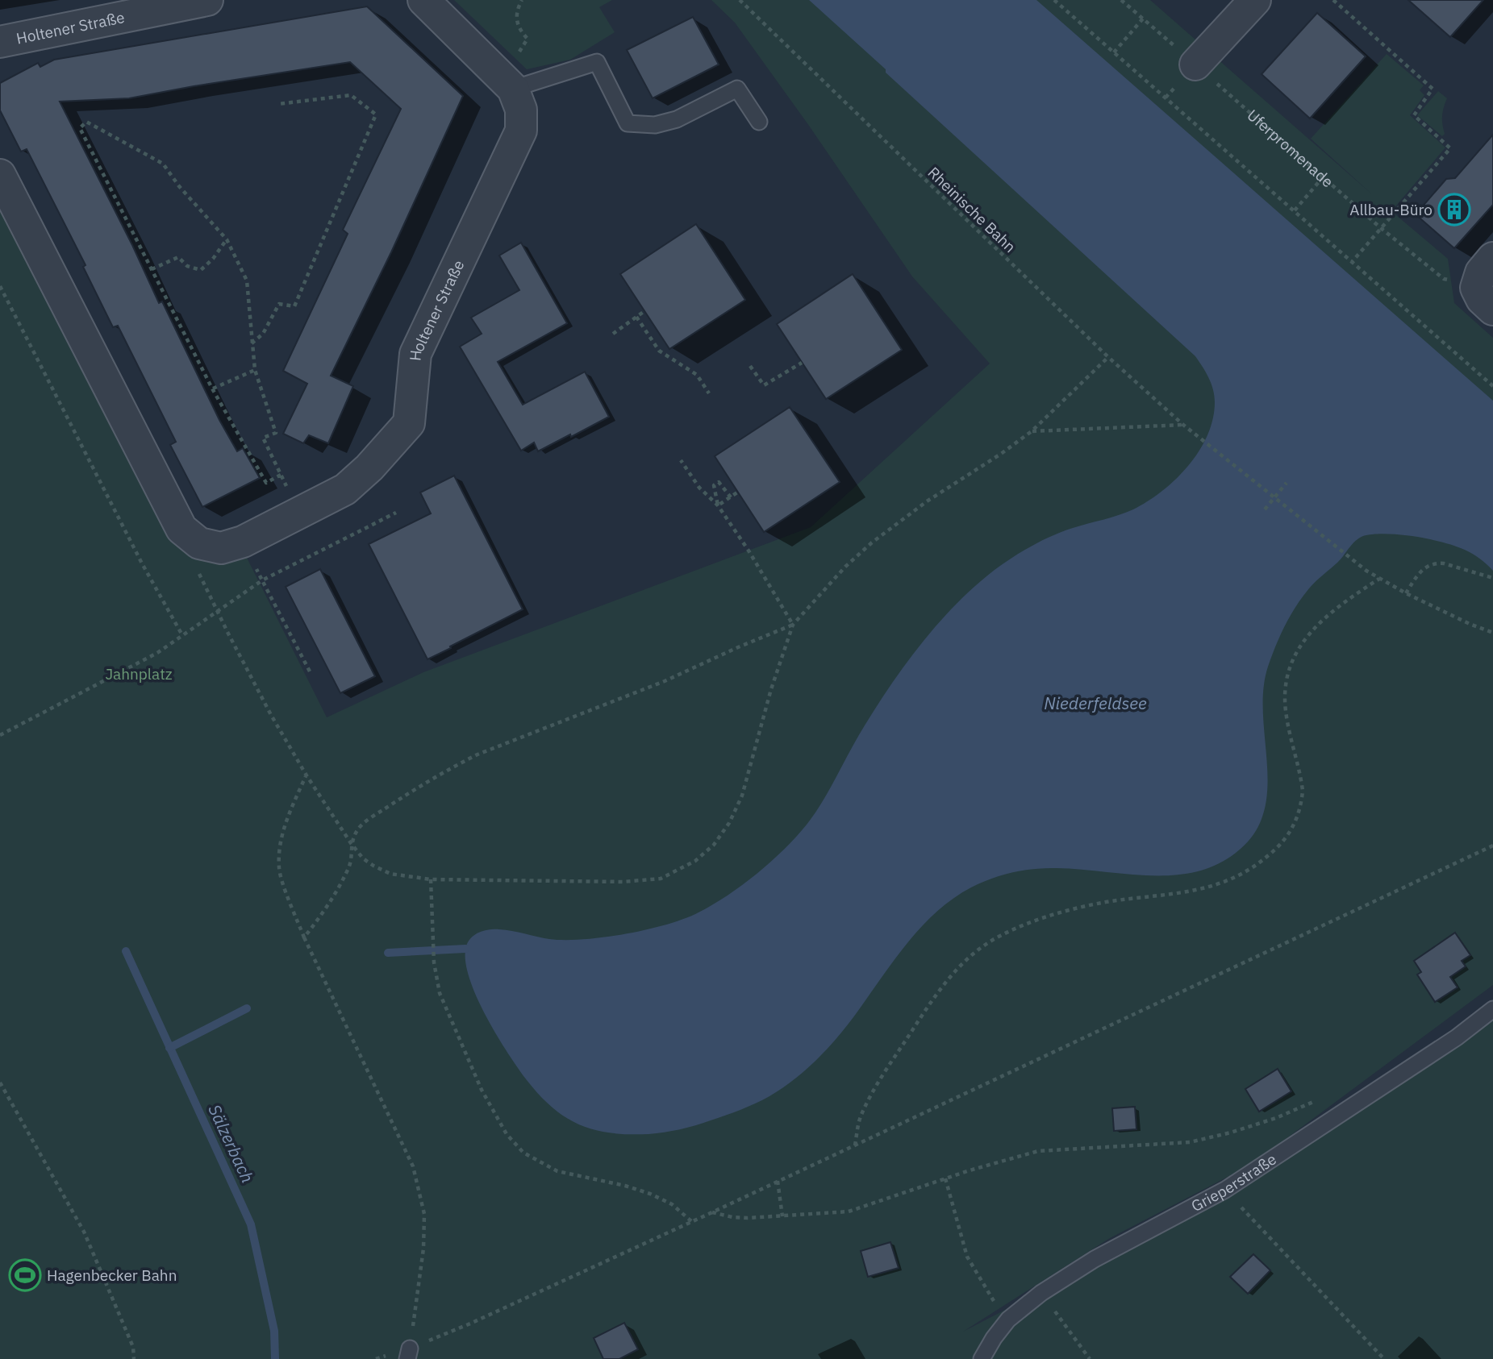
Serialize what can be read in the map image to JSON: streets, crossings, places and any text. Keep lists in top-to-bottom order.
{
  "streets": {
    "street": ["Holtener Straße"],
    "lane": ["Grieperstraße"],
    "path": ["Uferpromenade", "Rheinische Bahn"]
  },
  "water": ["Niederfeldsee", "Sälzerbach"],
  "parks": ["Jahnplatz"],
  "places": {
    "building": ["Allbau-Büro"],
    "sports": ["Hagenbecker Bahn"]
  }
}
